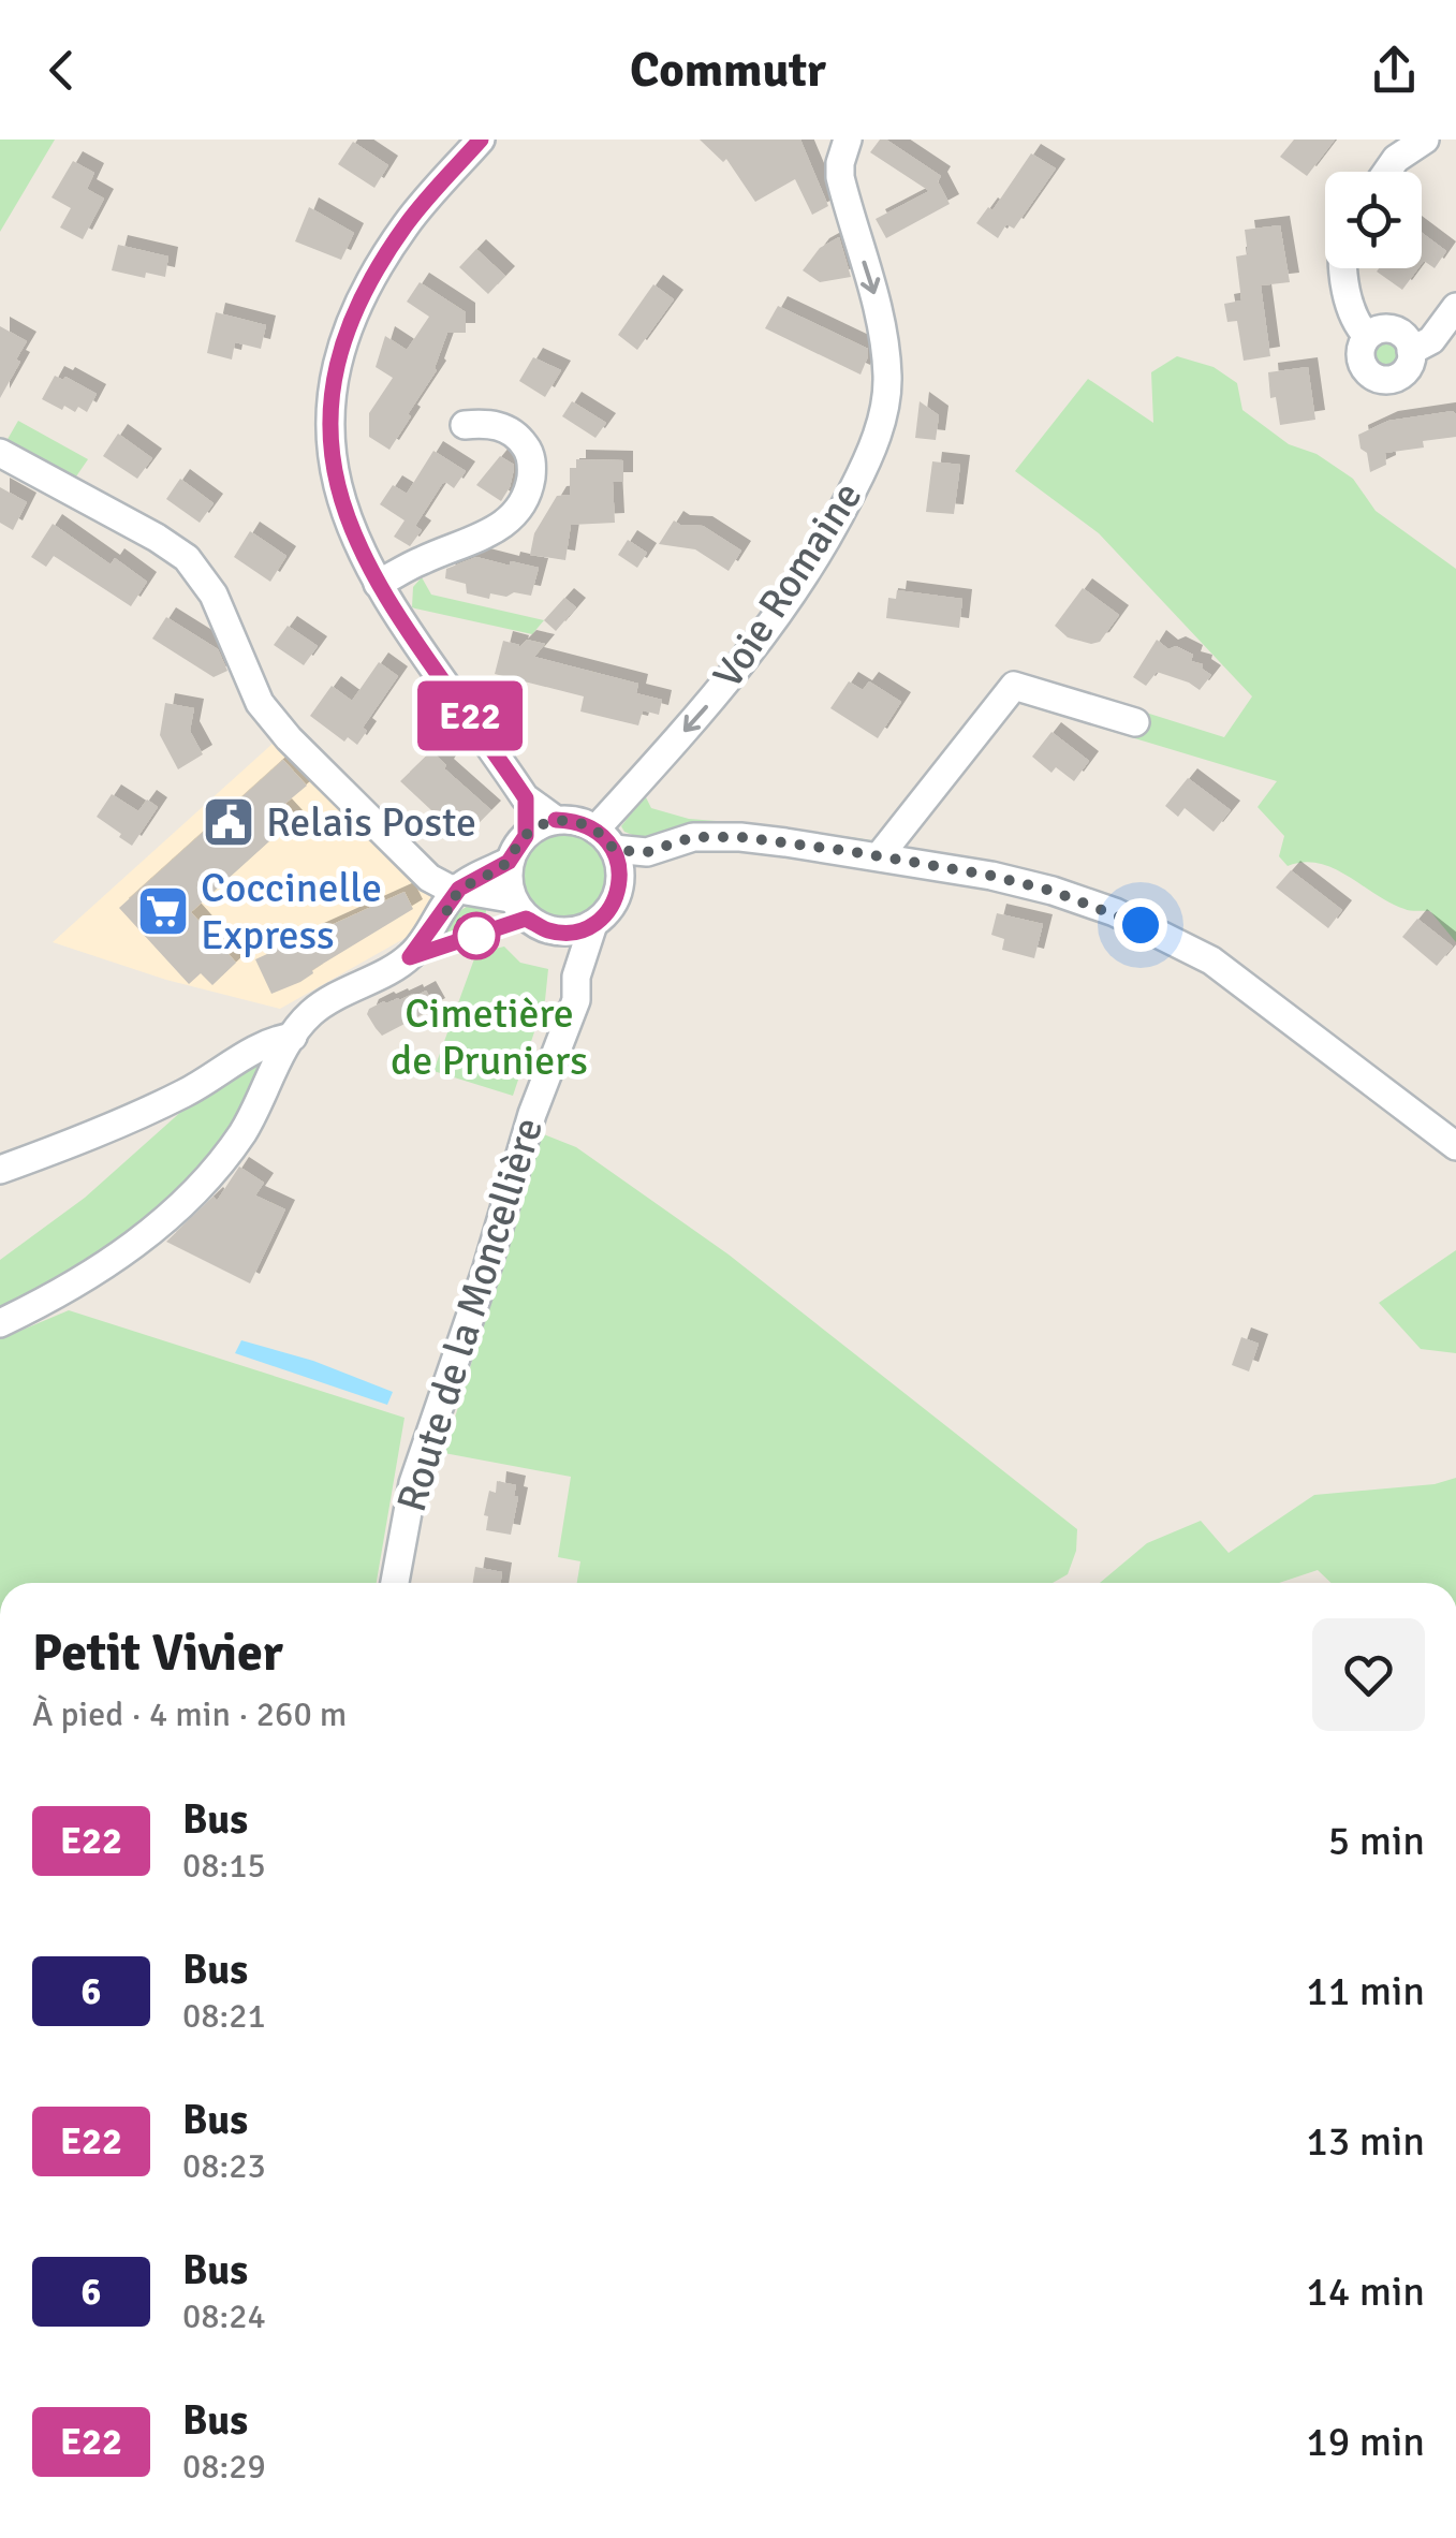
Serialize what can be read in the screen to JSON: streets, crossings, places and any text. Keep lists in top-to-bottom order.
{
  "streets": {
    "street": ["Voie Romaine", "Route de la Moncellière"]
  },
  "crossings": [
    ["Voie Romaine", "Route de la Moncellière"]
  ],
  "one_way": ["Voie Romaine"],
  "parks": ["Cimetière de Pruniers"],
  "places": {
    "public building": ["Relais Poste"],
    "supermarket": ["Coccinelle Express"]
  },
  "lines": ["bus line E22"],
  "page": {
    "header": "Commutr",
    "on_map": "E22",
    "heading": ["Petit Vivier", "À pied · 4 min · 260 m"],
    "list": [
      {
        "mark": "E22",
        "name": "Bus",
        "note": "08:15",
        "value": "5 min"
      },
      {
        "mark": "6",
        "name": "Bus",
        "note": "08:21",
        "value": "11 min"
      },
      {
        "mark": "E22",
        "name": "Bus",
        "note": "08:23",
        "value": "13 min"
      },
      {
        "mark": "6",
        "name": "Bus",
        "note": "08:24",
        "value": "14 min"
      },
      {
        "mark": "E22",
        "name": "Bus",
        "note": "08:29",
        "value": "19 min"
      }
    ]
  }
}
